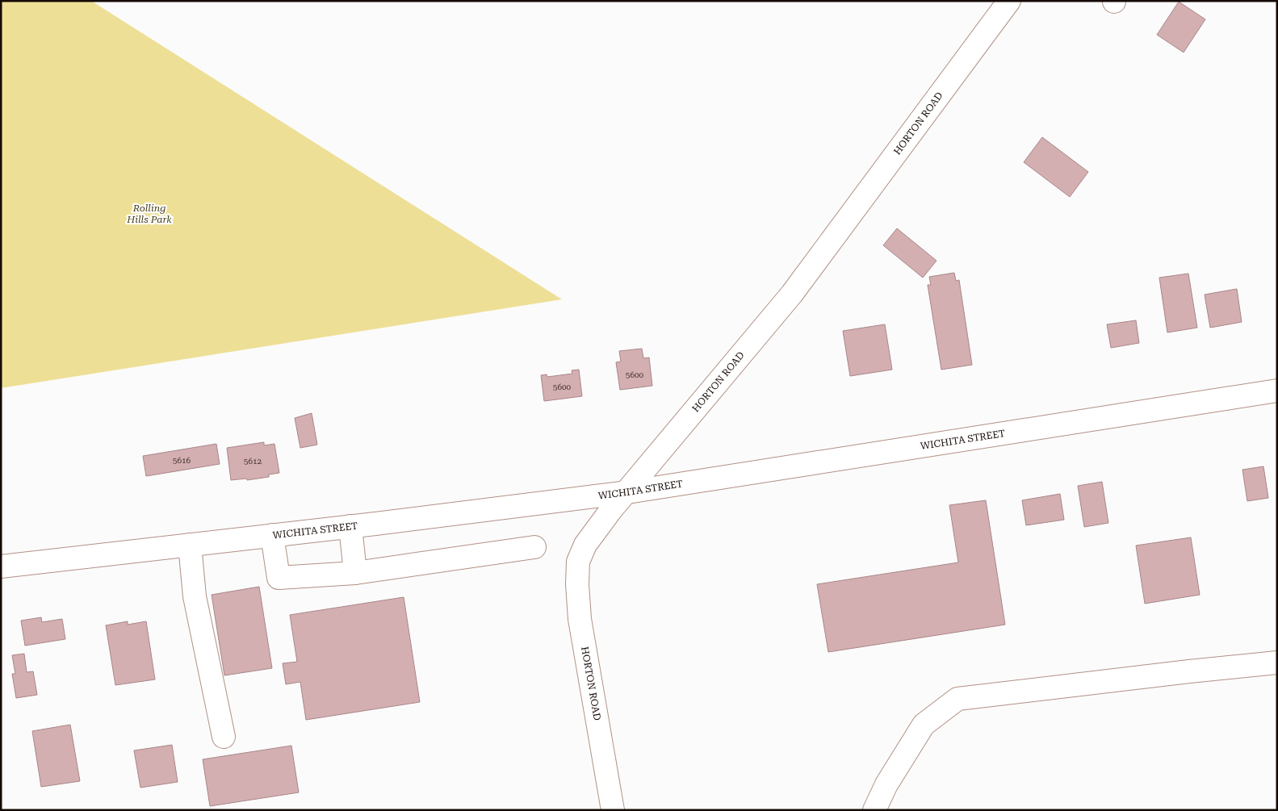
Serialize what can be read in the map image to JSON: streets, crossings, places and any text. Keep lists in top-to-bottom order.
{
  "streets": {
    "main road": ["HORTON ROAD", "WICHITA STREET"]
  },
  "crossings": [
    ["HORTON ROAD", "WICHITA STREET"]
  ],
  "parks": ["Rolling Hills Park"],
  "house_numbers": [
    "5600",
    "5600",
    "5616",
    "5612"
  ]
}
